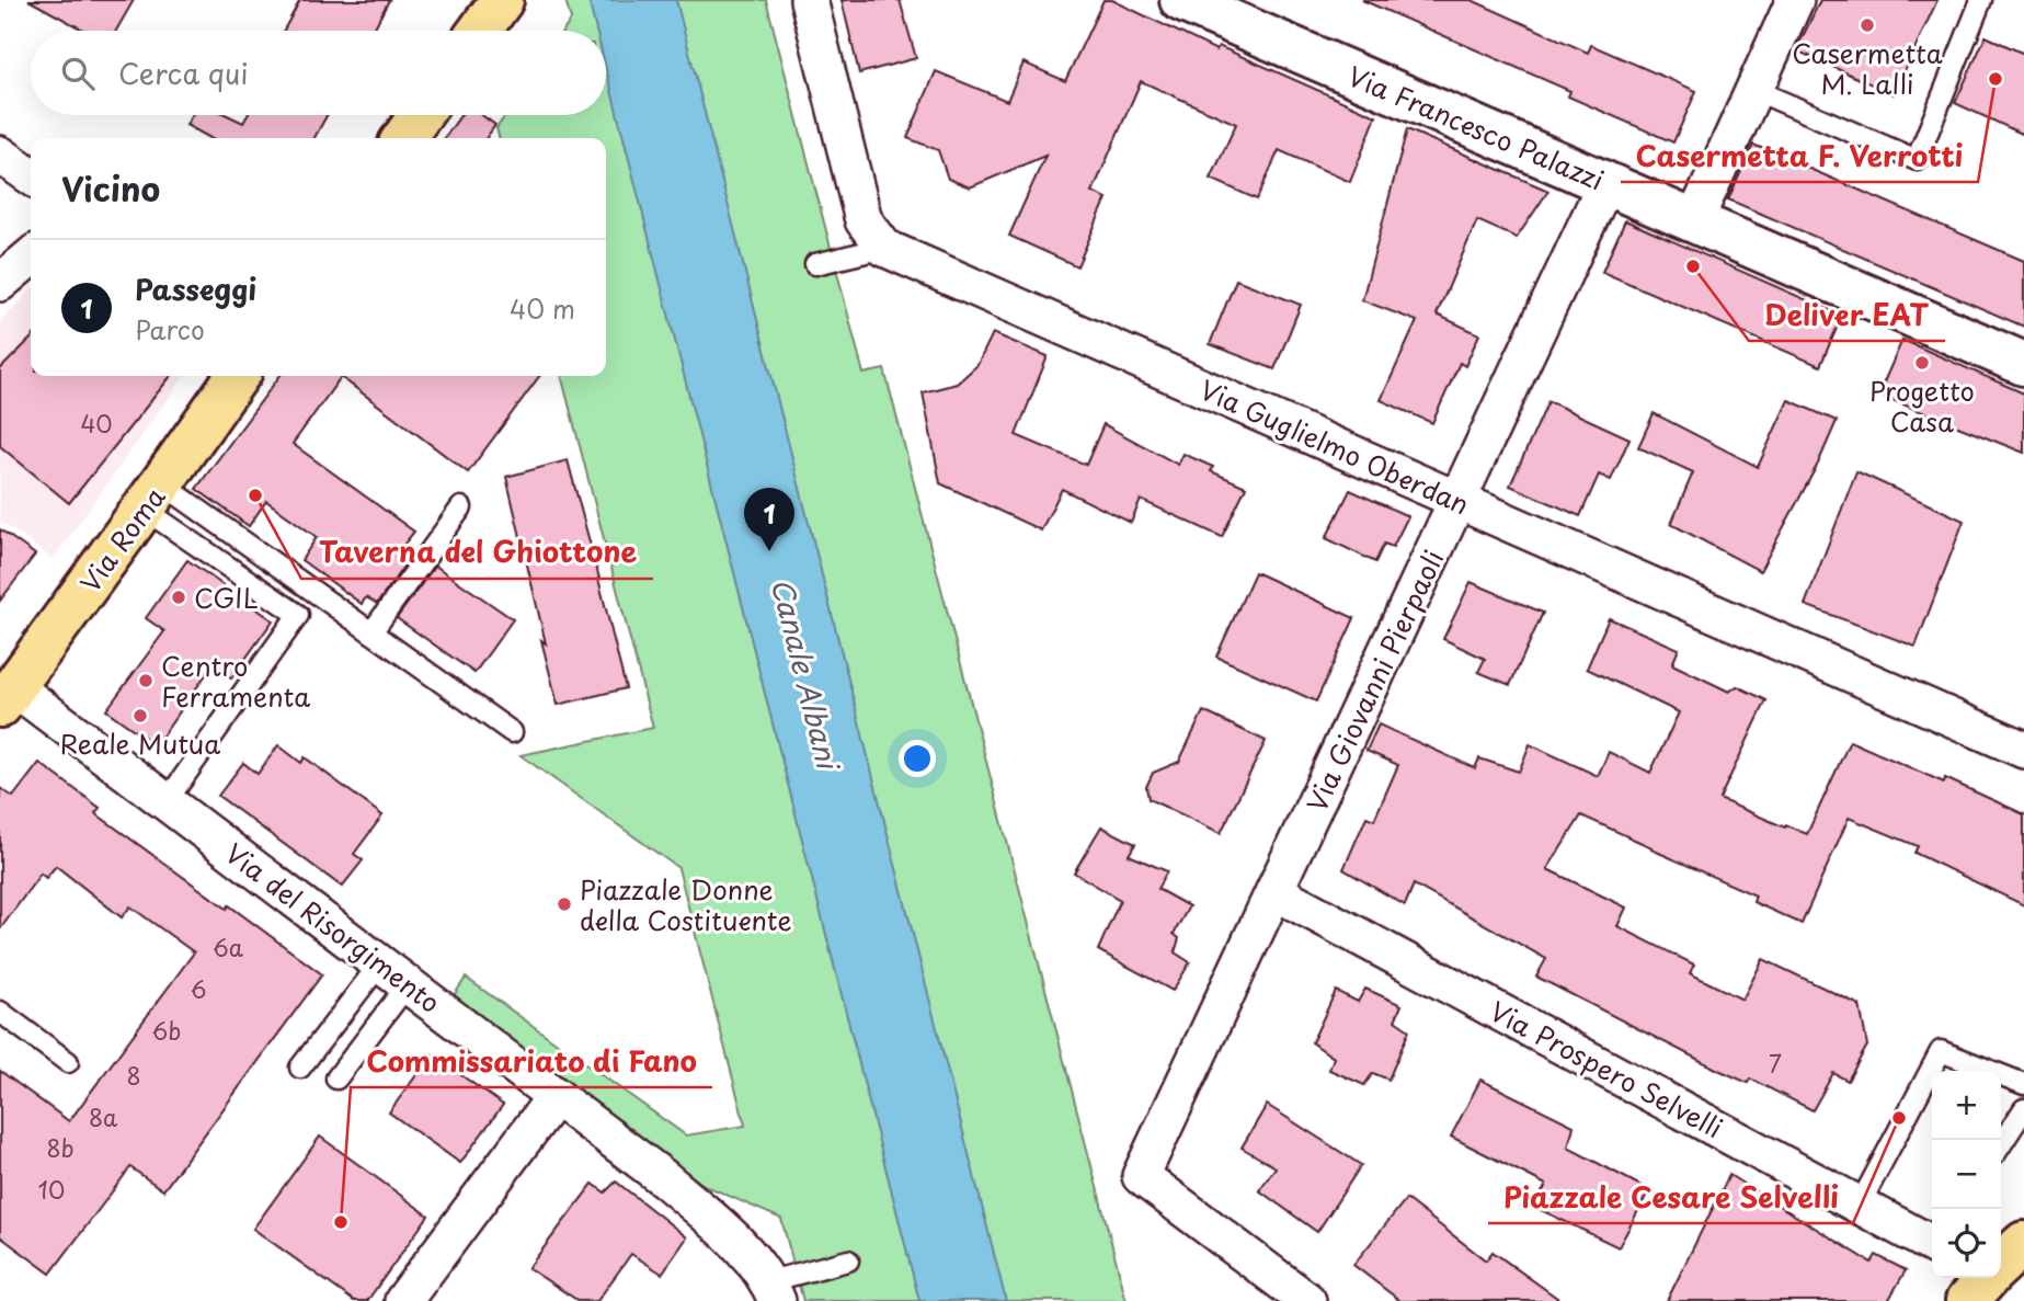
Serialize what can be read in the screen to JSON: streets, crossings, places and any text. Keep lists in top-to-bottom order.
{
  "streets": {
    "main road": ["Via Roma"],
    "street": [
      "Via Francesco Palazzi",
      "Via Guglielmo Oberdan",
      "Via Giovanni Pierpaoli",
      "Via del Risorgimento",
      "Via Prospero Selvelli"
    ]
  },
  "crossings": [
    ["Via Francesco Palazzi", "Via Giovanni Pierpaoli"],
    ["Via Guglielmo Oberdan", "Via Giovanni Pierpaoli"],
    ["Via Roma", "Via del Risorgimento"],
    ["Via Giovanni Pierpaoli", "Via Prospero Selvelli"]
  ],
  "water": ["Canale Albani"],
  "places": [
    "Casermetta M. Lalli",
    "Casermetta F. Verrotti",
    "Deliver EAT",
    "Progetto Casa",
    "Taverna del Ghiottone",
    "CGIL",
    "Centro Ferramenta",
    "Reale Mutua",
    "Piazzale Donne della Costituente",
    "Piazzale Cesare Selvelli",
    "Commissariato di Fano"
  ],
  "house_numbers": [
    "40",
    "6a",
    "6",
    "6b",
    "7",
    "8",
    "8a",
    "8b",
    "10"
  ],
  "page": {
    "search": "Cerca qui",
    "heading": "Vicino",
    "list": [
      {
        "mark": "1",
        "name": "Passeggi",
        "note": "Parco",
        "value": "40 m"
      }
    ],
    "pins": "1",
    "map_buttons": ["+", "−"]
  }
}
